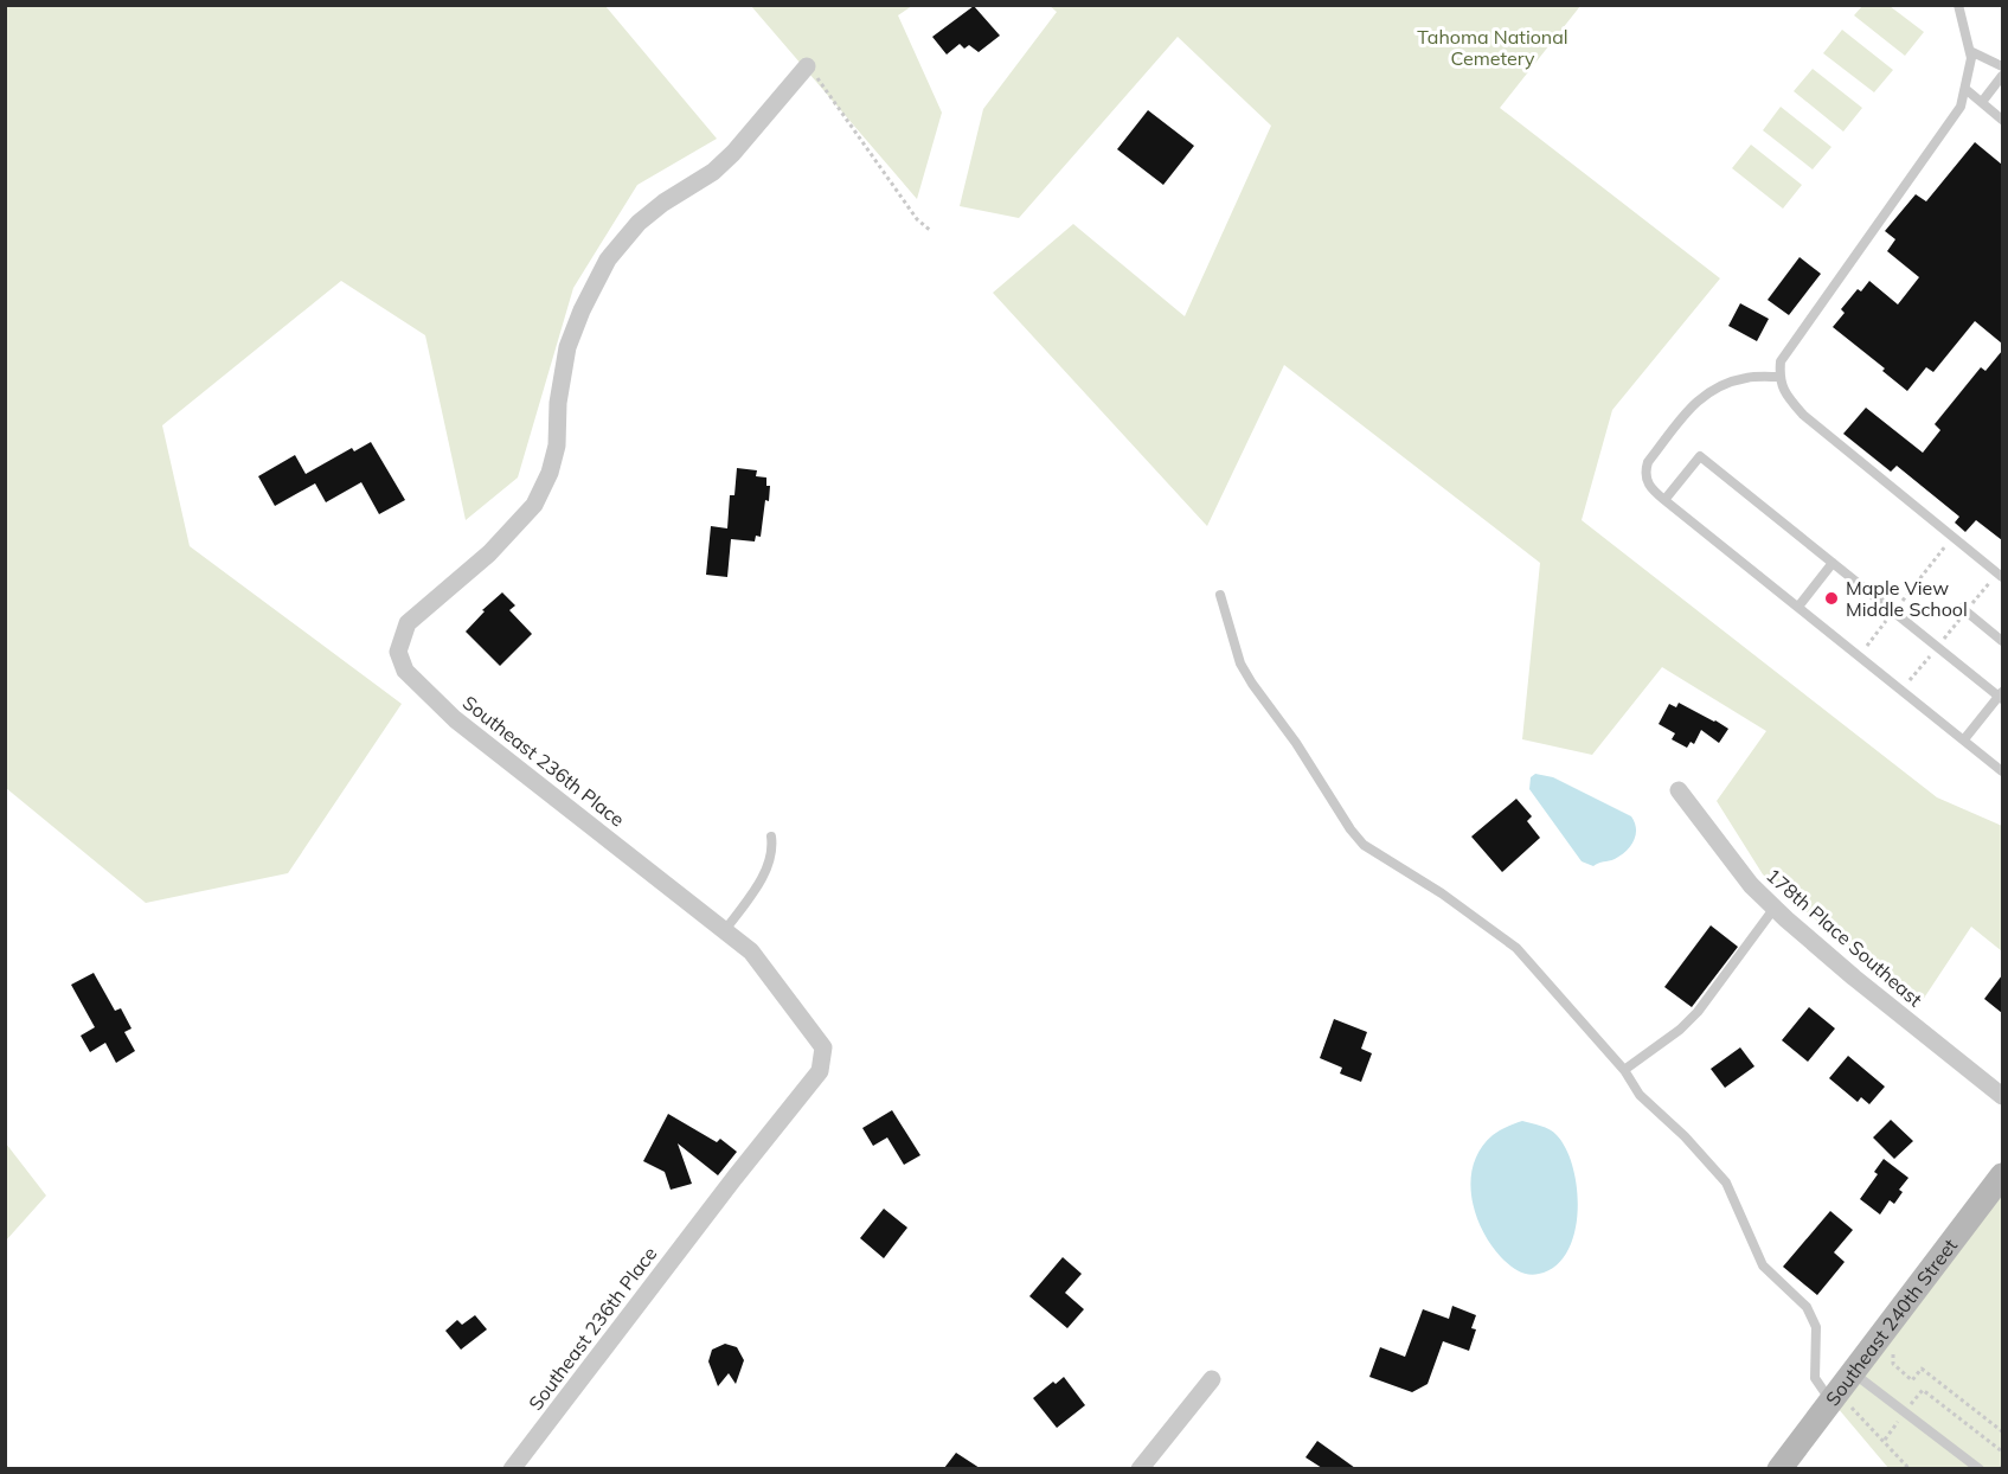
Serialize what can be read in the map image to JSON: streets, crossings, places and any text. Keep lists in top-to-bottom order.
{
  "streets": {
    "main road": ["Southeast 240th Street"],
    "street": ["Southeast 236th Place", "178th Place Southeast"]
  },
  "parks": ["Tahoma National Cemetery"],
  "places": ["Maple View Middle School"]
}
